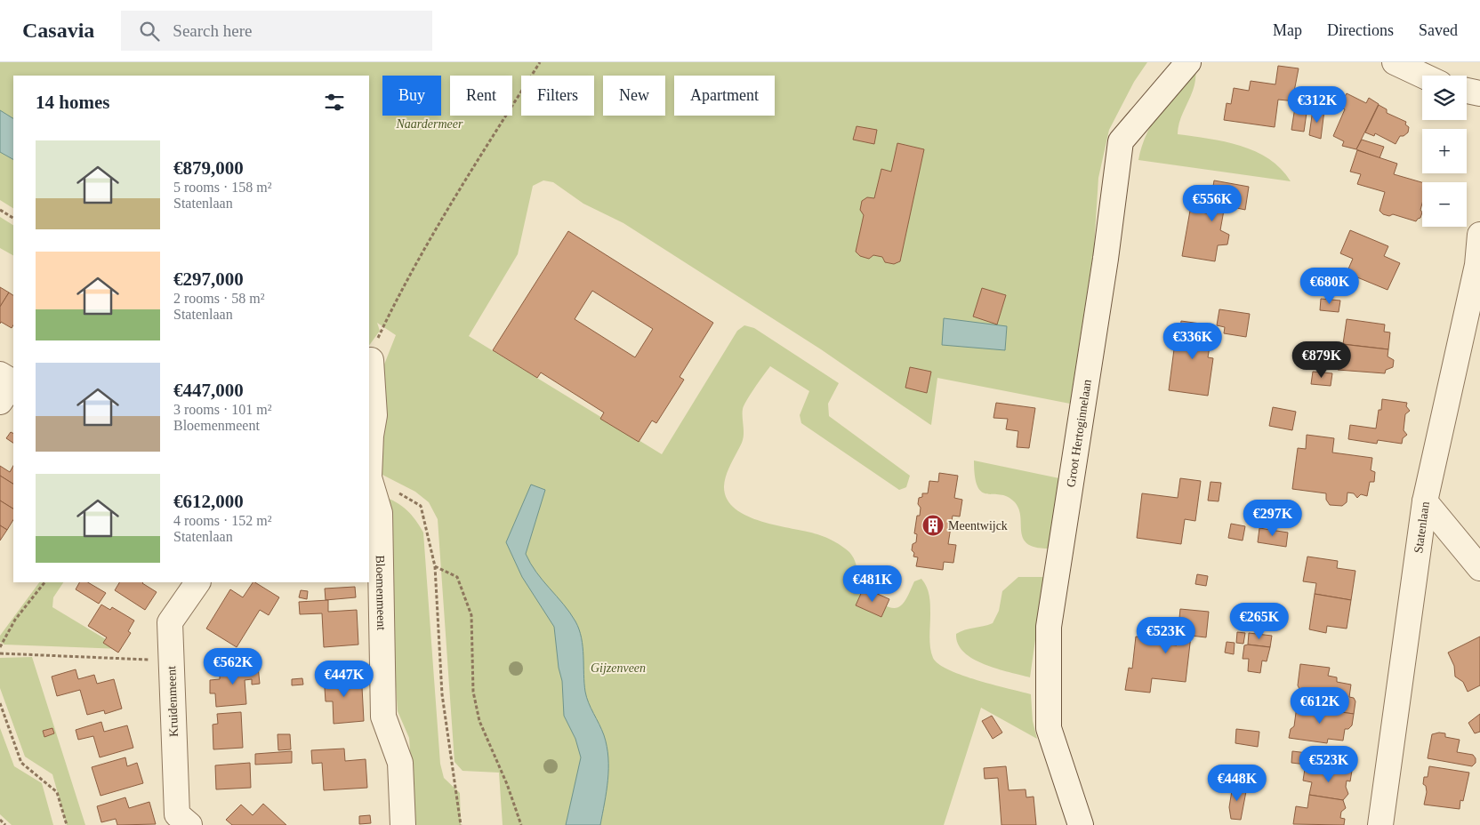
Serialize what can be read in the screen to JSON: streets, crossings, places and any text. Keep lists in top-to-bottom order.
{
  "streets": {
    "street": [
      "Groot Hertoginnelaan",
      "Statenlaan",
      "Bloemenmeent",
      "Kruidenmeent"
    ]
  },
  "parks": ["Naardermeer", "Gijzenveen"],
  "places": {
    "building": ["Meentwijck"]
  },
  "page": {
    "header": "Casavia",
    "search": "Search here",
    "nav": ["Map", "Directions", "Saved"],
    "map_buttons": ["+", "−"],
    "chip": [
      "Buy",
      "Rent",
      "Filters",
      "New",
      "Apartment"
    ],
    "heading": "14 homes",
    "price": [
      "€312K",
      "€556K",
      "€680K",
      "€336K",
      "€879K",
      "€297K",
      "€481K",
      "€265K",
      "€523K",
      "€562K",
      "€447K",
      "€612K",
      "€523K",
      "€448K"
    ],
    "list": [
      {
        "name": "€879,000",
        "note": "5 rooms · 158 m² · Statenlaan"
      },
      {
        "name": "€297,000",
        "note": "2 rooms · 58 m² · Statenlaan"
      },
      {
        "name": "€447,000",
        "note": "3 rooms · 101 m² · Bloemenmeent"
      },
      {
        "name": "€612,000",
        "note": "4 rooms · 152 m² · Statenlaan"
      }
    ]
  }
}
